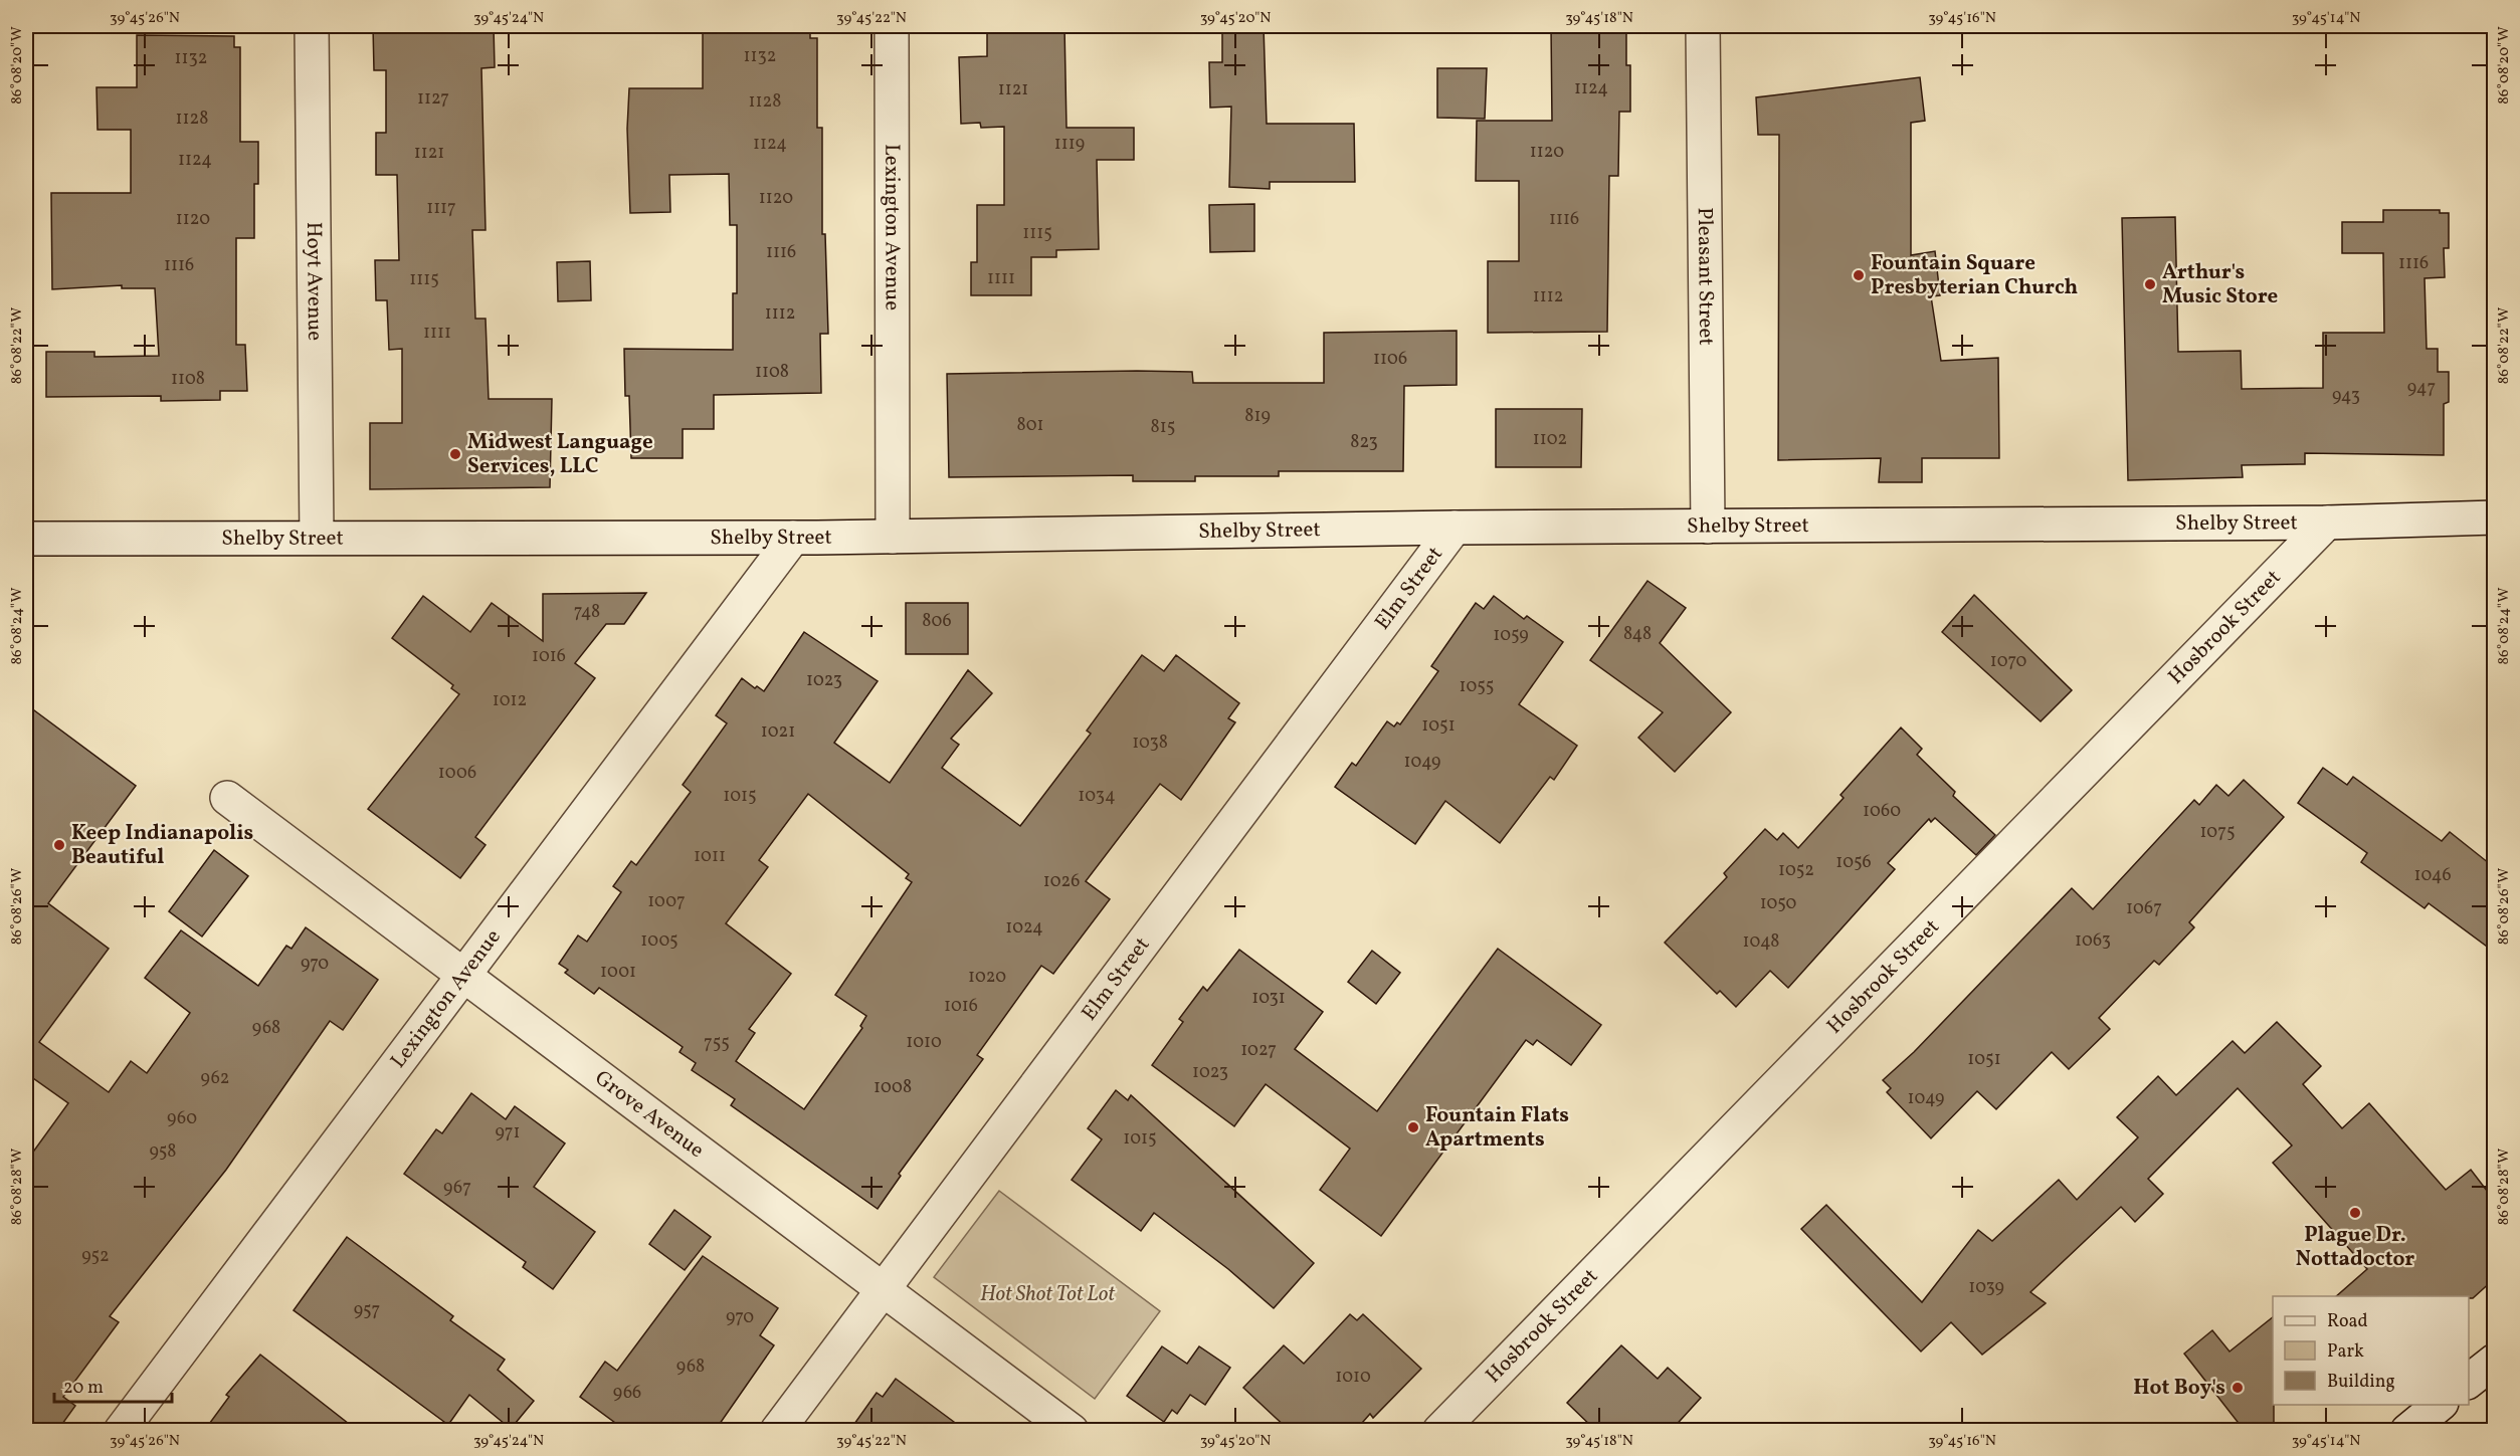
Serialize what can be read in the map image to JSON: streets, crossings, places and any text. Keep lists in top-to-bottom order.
{
  "streets": {
    "street": [
      "Lexington Avenue",
      "Pleasant Street",
      "Hoyt Avenue",
      "Shelby Street",
      "Elm Street",
      "Hosbrook Street",
      "Grove Avenue"
    ]
  },
  "crossings": [
    ["Lexington Avenue", "Shelby Street"],
    ["Lexington Avenue", "Grove Avenue"],
    ["Pleasant Street", "Shelby Street"],
    ["Hoyt Avenue", "Shelby Street"],
    ["Shelby Street", "Elm Street"],
    ["Shelby Street", "Hosbrook Street"],
    ["Elm Street", "Grove Avenue"]
  ],
  "parks": ["Hot Shot Tot Lot"],
  "places": [
    "Fountain Square Presbyterian Church",
    "Arthur's Music Store",
    "Midwest Language Services, LLC",
    "Keep Indianapolis Beautiful",
    "Fountain Flats Apartments",
    "Plague Dr. Nottadoctor",
    "Hot Boy's"
  ],
  "house_numbers": [
    "1132",
    "1132",
    "1124",
    "1121",
    "1127",
    "1128",
    "1128",
    "1124",
    "1119",
    "1120",
    "1121",
    "1124",
    "1120",
    "1117",
    "1120",
    "1116",
    "1115",
    "1116",
    "1116",
    "1116",
    "1111",
    "1115",
    "1112",
    "1112",
    "1111",
    "1106",
    "1108",
    "1108",
    "947",
    "943",
    "819",
    "801",
    "815",
    "1102",
    "823",
    "748",
    "806",
    "848",
    "1059",
    "1016",
    "1070",
    "1023",
    "1055",
    "1012",
    "1051",
    "1021",
    "1038",
    "1049",
    "1006",
    "1015",
    "1034",
    "1060",
    "1075",
    "1011",
    "1056",
    "1052",
    "1046",
    "1026",
    "1007",
    "1050",
    "1067",
    "1024",
    "1005",
    "1063",
    "1048",
    "970",
    "1001",
    "1020",
    "1031",
    "1016",
    "968",
    "1010",
    "755",
    "1027",
    "1051",
    "1023",
    "962",
    "1008",
    "1049",
    "960",
    "971",
    "1015",
    "958",
    "967",
    "952",
    "1039",
    "957",
    "970",
    "968",
    "1010",
    "966"
  ],
  "legend": ["Road", "Park", "Building"],
  "scale_bar": "20 m",
  "coordinates": [
    "39°45'26\"N",
    "39°45'24\"N",
    "39°45'22\"N",
    "39°45'20\"N",
    "39°45'18\"N",
    "39°45'16\"N",
    "39°45'14\"N",
    "86°08'20\"W",
    "86°08'22\"W",
    "86°08'24\"W",
    "86°08'26\"W",
    "86°08'28\"W"
  ]
}
